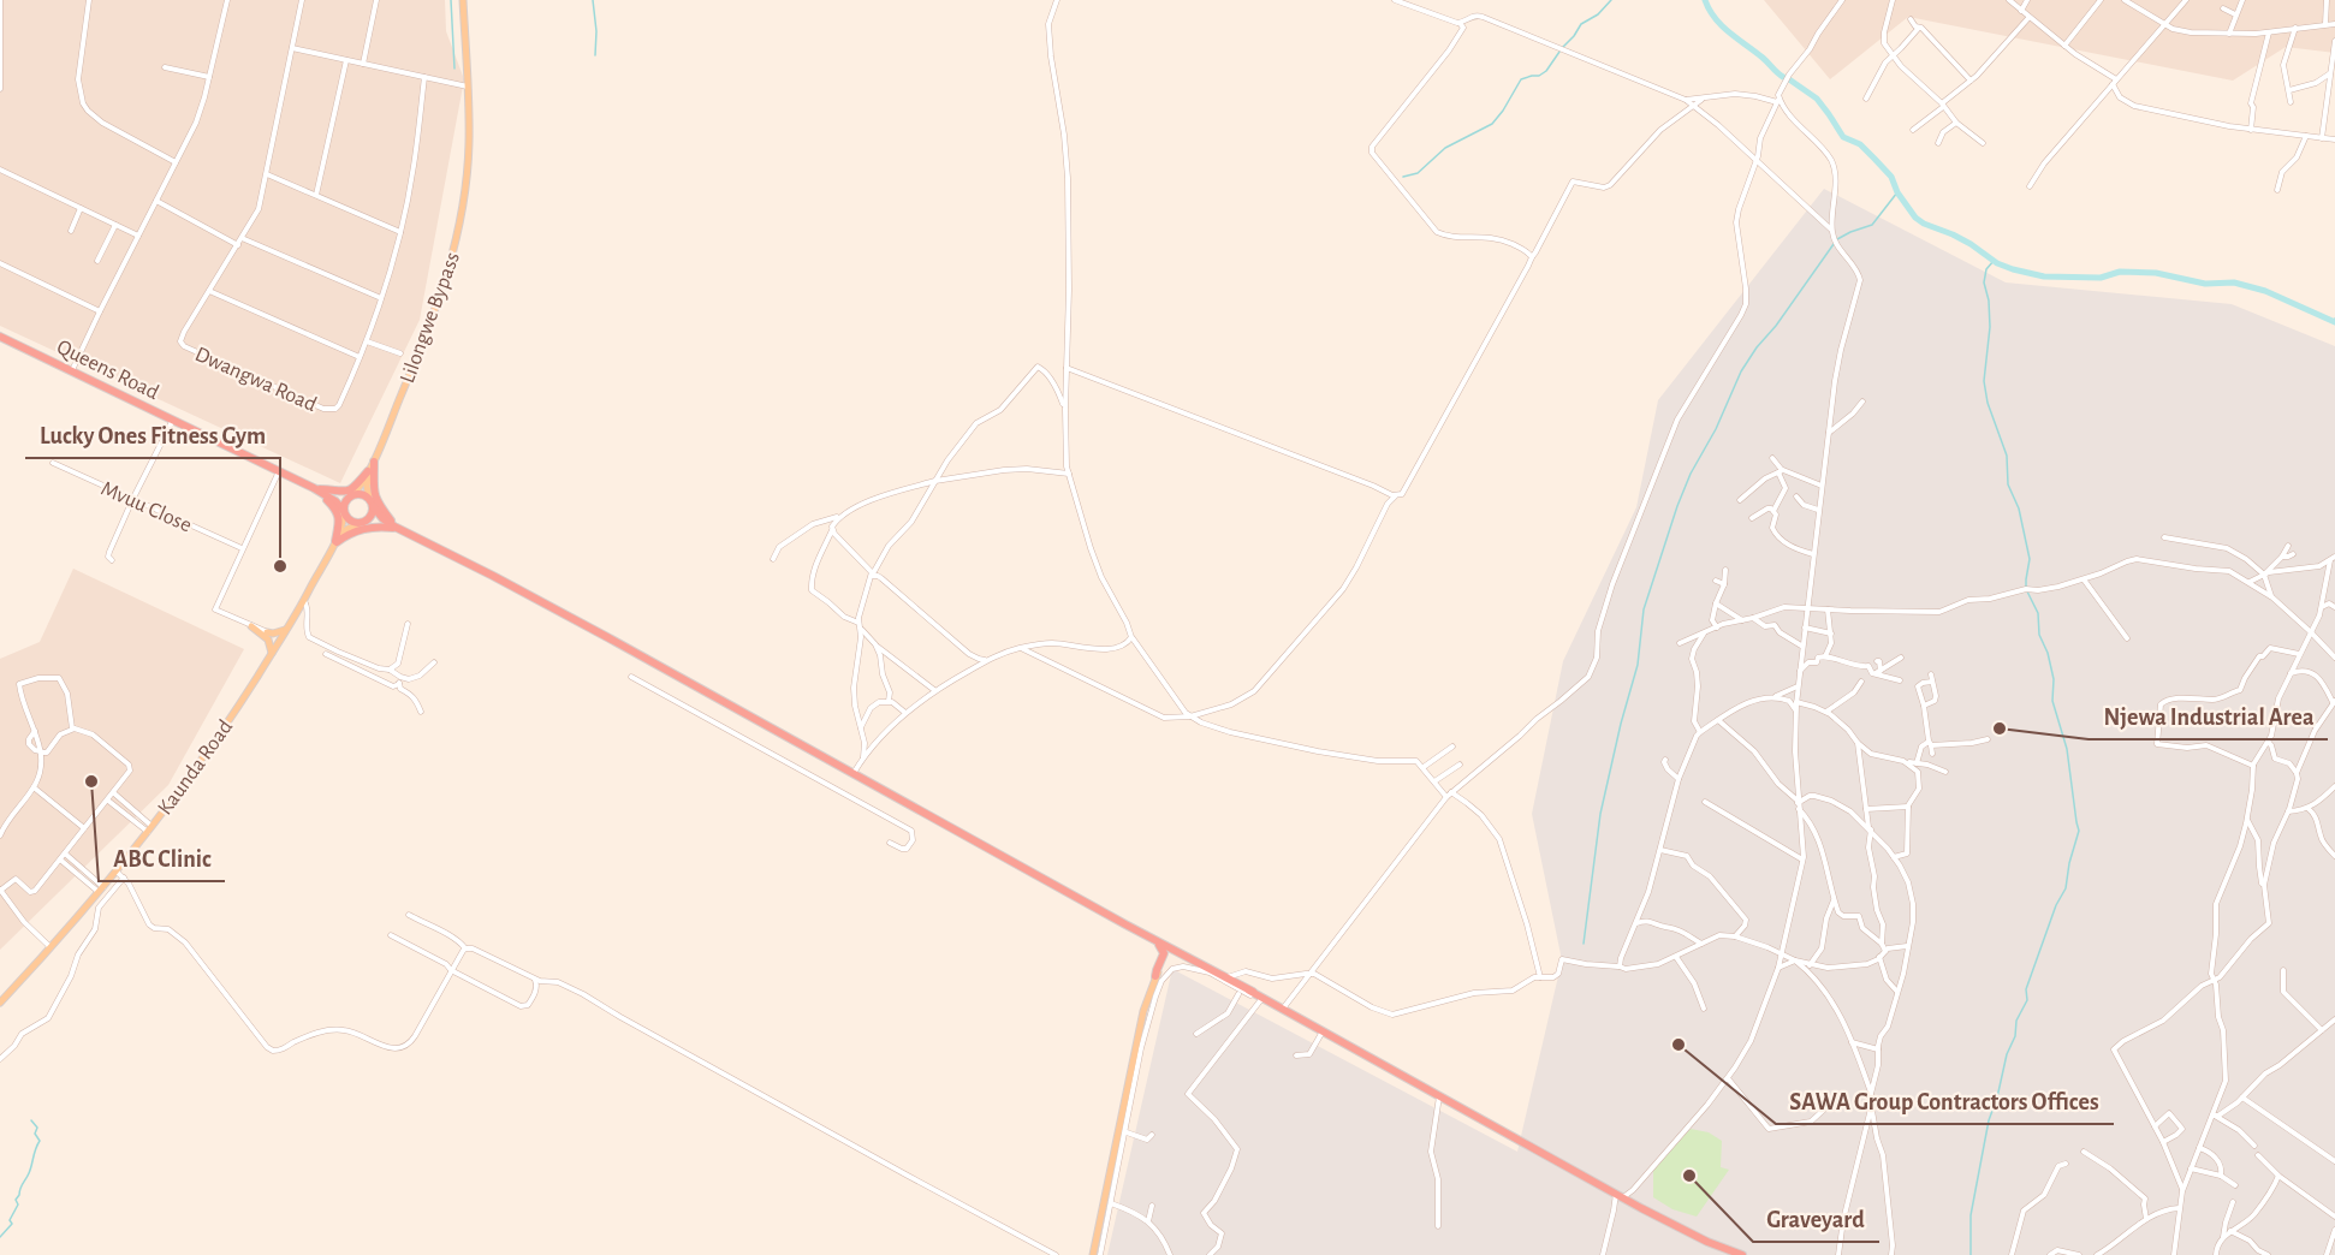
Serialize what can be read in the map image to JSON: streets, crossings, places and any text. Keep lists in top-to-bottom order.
{
  "streets": {
    "highway": ["Queens Road"],
    "main road": ["Lilongwe Bypass", "Kaunda Road"],
    "street": ["Dwangwa Road", "Mvuu Close"]
  },
  "crossings": [
    ["Lilongwe Bypass", "Kaunda Road"]
  ],
  "places": [
    "Lucky Ones Fitness Gym",
    "Njewa Industrial Area",
    "ABC Clinic",
    "SAWA Group Contractors Offices",
    "Graveyard"
  ]
}
